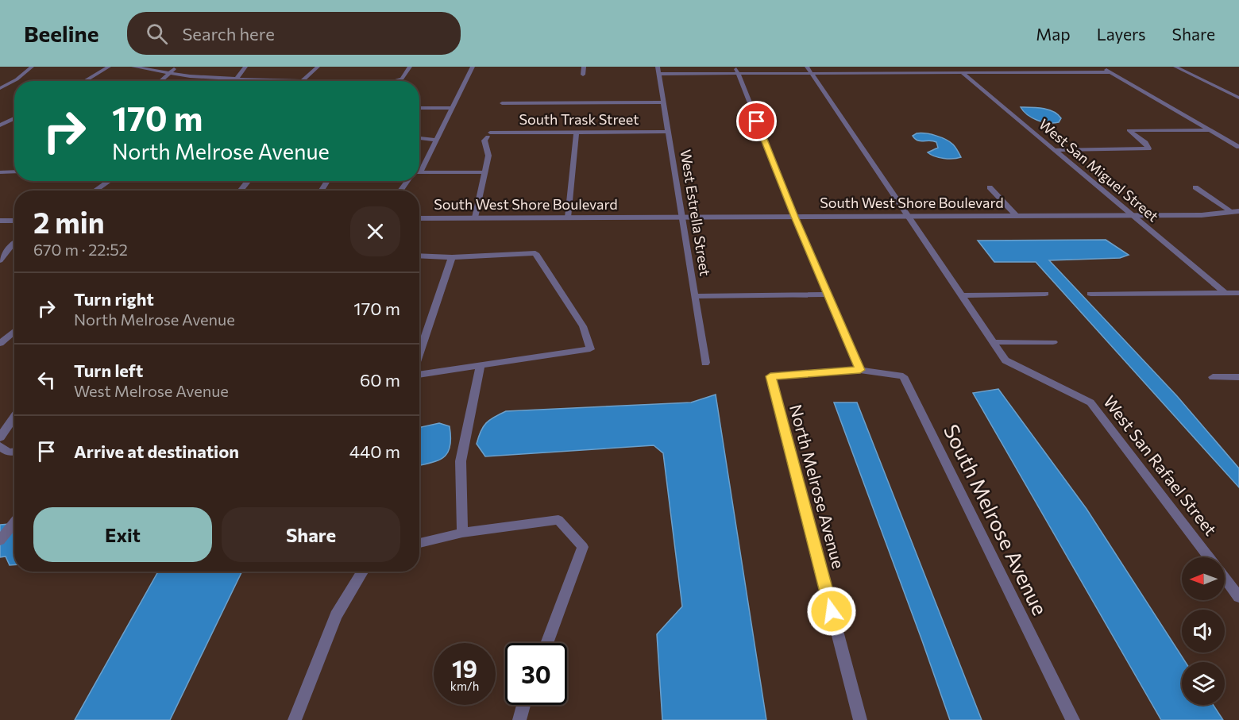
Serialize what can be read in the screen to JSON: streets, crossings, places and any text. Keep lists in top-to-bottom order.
{
  "streets": {
    "street": [
      "South Trask Street",
      "West San Miguel Street",
      "South West Shore Boulevard",
      "West Estrella Street",
      "West San Rafael Street",
      "North Melrose Avenue",
      "South Melrose Avenue"
    ]
  },
  "crossings": [
    ["South Trask Street", "West Estrella Street"],
    ["West San Miguel Street", "South West Shore Boulevard"],
    ["South West Shore Boulevard", "West Estrella Street"],
    ["South West Shore Boulevard", "West San Rafael Street"],
    ["North Melrose Avenue", "South Melrose Avenue"]
  ],
  "north": "left",
  "page": {
    "header": "Beeline",
    "search": "Search here",
    "nav": ["Map", "Layers", "Share"],
    "turn": ["170 m", "North Melrose Avenue"],
    "heading": ["2 min", "670 m · 22:52"],
    "list": [
      {
        "name": "Turn right",
        "note": "North Melrose Avenue",
        "value": "170 m"
      },
      {
        "name": "Turn left",
        "note": "West Melrose Avenue",
        "value": "60 m"
      },
      {
        "name": "Arrive at destination",
        "value": "440 m"
      }
    ],
    "buttons": ["Exit", "Share"],
    "speed": "19 km/h",
    "limit": "30"
  }
}
